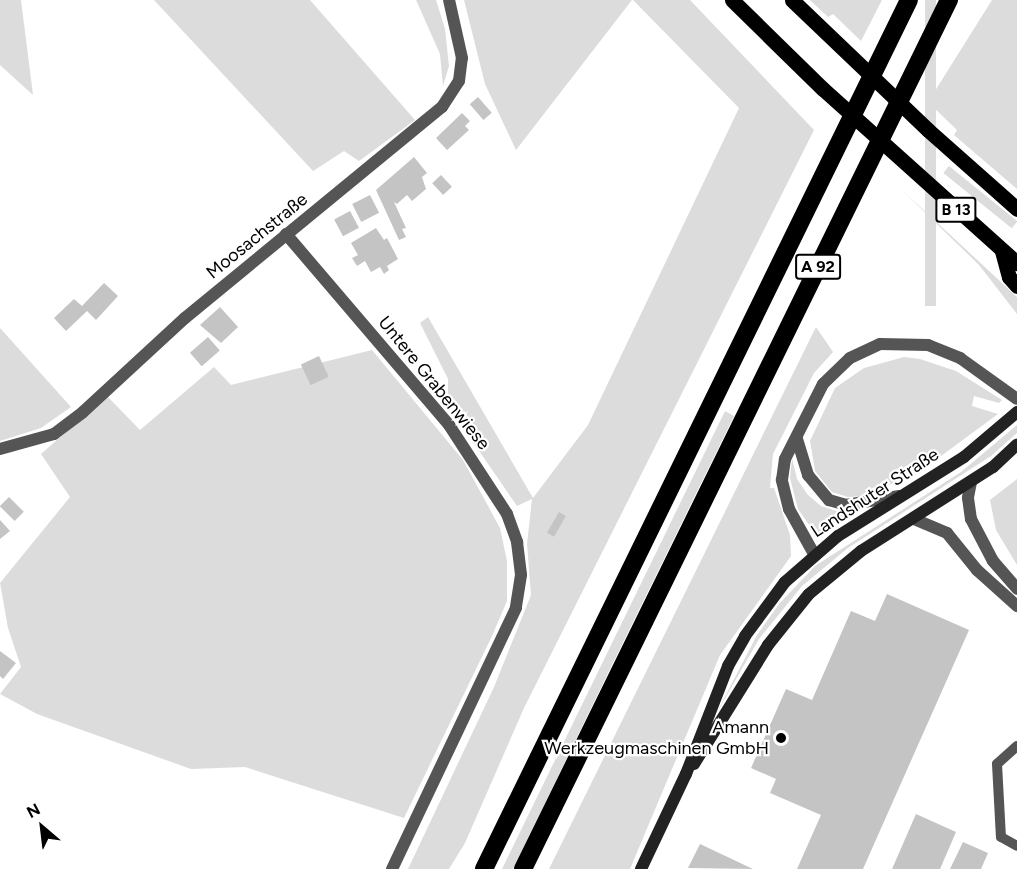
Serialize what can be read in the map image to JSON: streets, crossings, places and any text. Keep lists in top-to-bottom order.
{
  "streets": {
    "highway": ["A 92"],
    "main road": ["B 13", "Landshuter Straße"],
    "street": ["Moosachstraße", "Untere Grabenwiese"]
  },
  "crossings": [
    ["Moosachstraße", "Untere Grabenwiese"]
  ],
  "places": ["Amann Werkzeugmaschinen GmbH"],
  "north": "top left"
}
